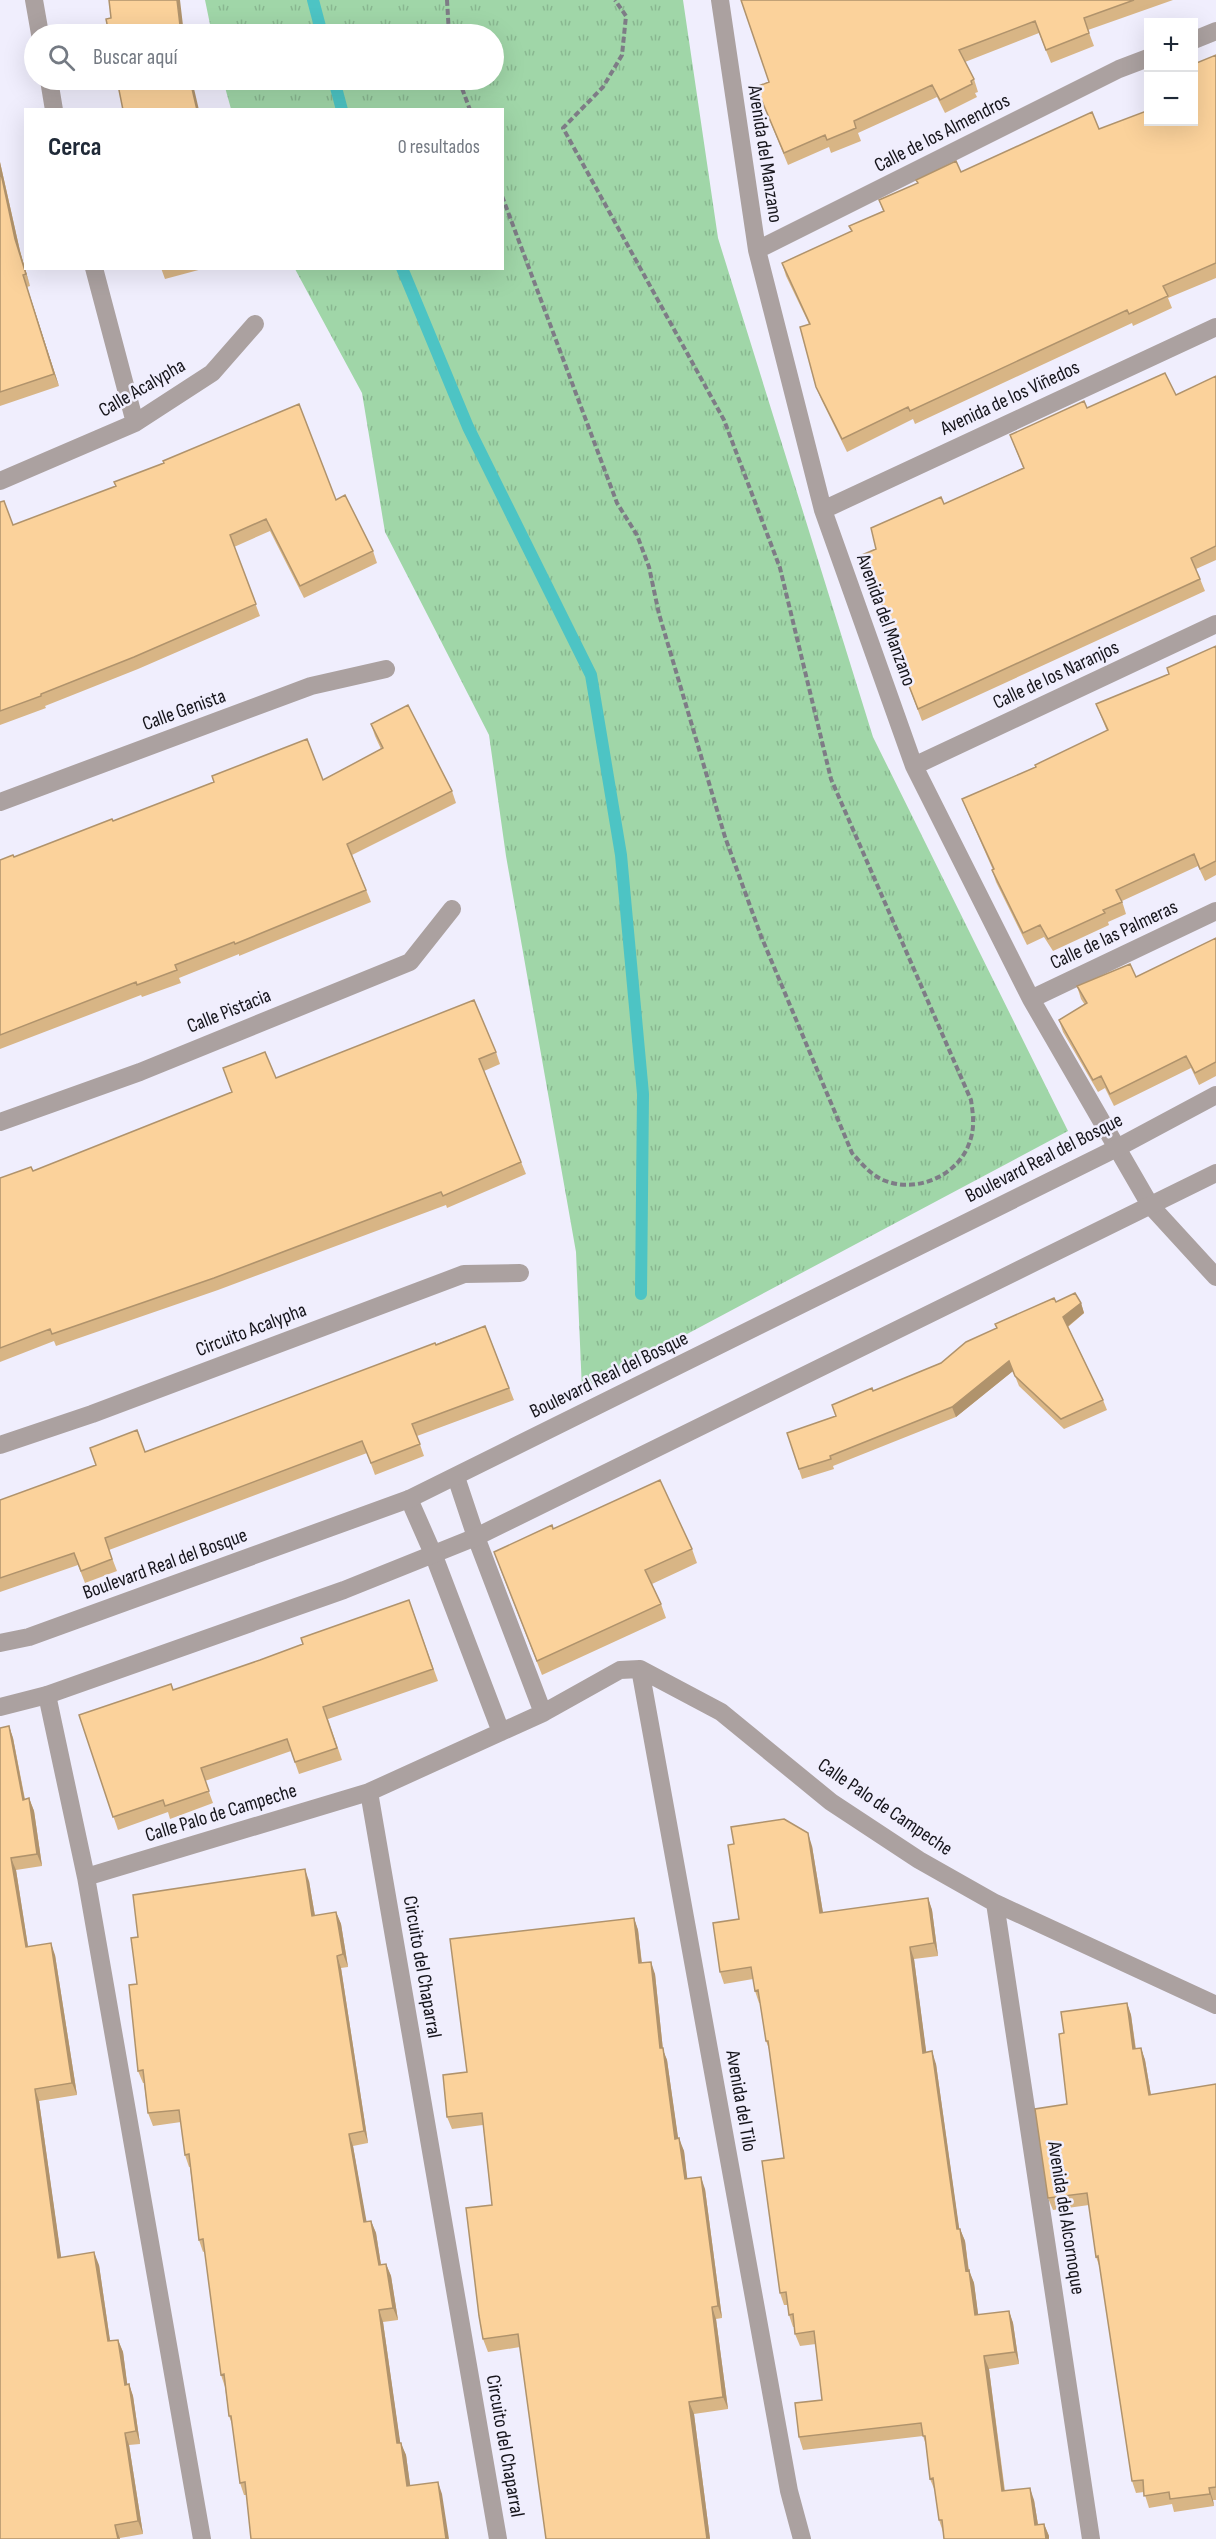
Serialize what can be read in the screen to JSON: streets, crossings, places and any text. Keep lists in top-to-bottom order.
{
  "streets": {
    "street": [
      "Calle de los Almendros",
      "Avenida del Manzano",
      "Calle Acalypha",
      "Avenida de los Viñedos",
      "Calle de los Naranjos",
      "Calle Genista",
      "Calle de las Palmeras",
      "Calle Pistacia",
      "Boulevard Real del Bosque",
      "Circuito Acalypha",
      "Calle Palo de Campeche",
      "Circuito del Chaparral",
      "Avenida del Tilo",
      "Avenida del Alcornoque"
    ]
  },
  "crossings": [
    ["Calle de los Almendros", "Avenida del Manzano"],
    ["Avenida del Manzano", "Avenida de los Viñedos"],
    ["Avenida del Manzano", "Calle de los Naranjos"],
    ["Avenida del Manzano", "Calle de las Palmeras"],
    ["Avenida del Manzano", "Boulevard Real del Bosque"],
    ["Calle Palo de Campeche", "Circuito del Chaparral"],
    ["Calle Palo de Campeche", "Avenida del Tilo"],
    ["Calle Palo de Campeche", "Avenida del Alcornoque"]
  ],
  "page": {
    "map_buttons": ["+", "−"],
    "search": "Buscar aquí",
    "heading": ["Cerca", "0 resultados"]
  }
}
